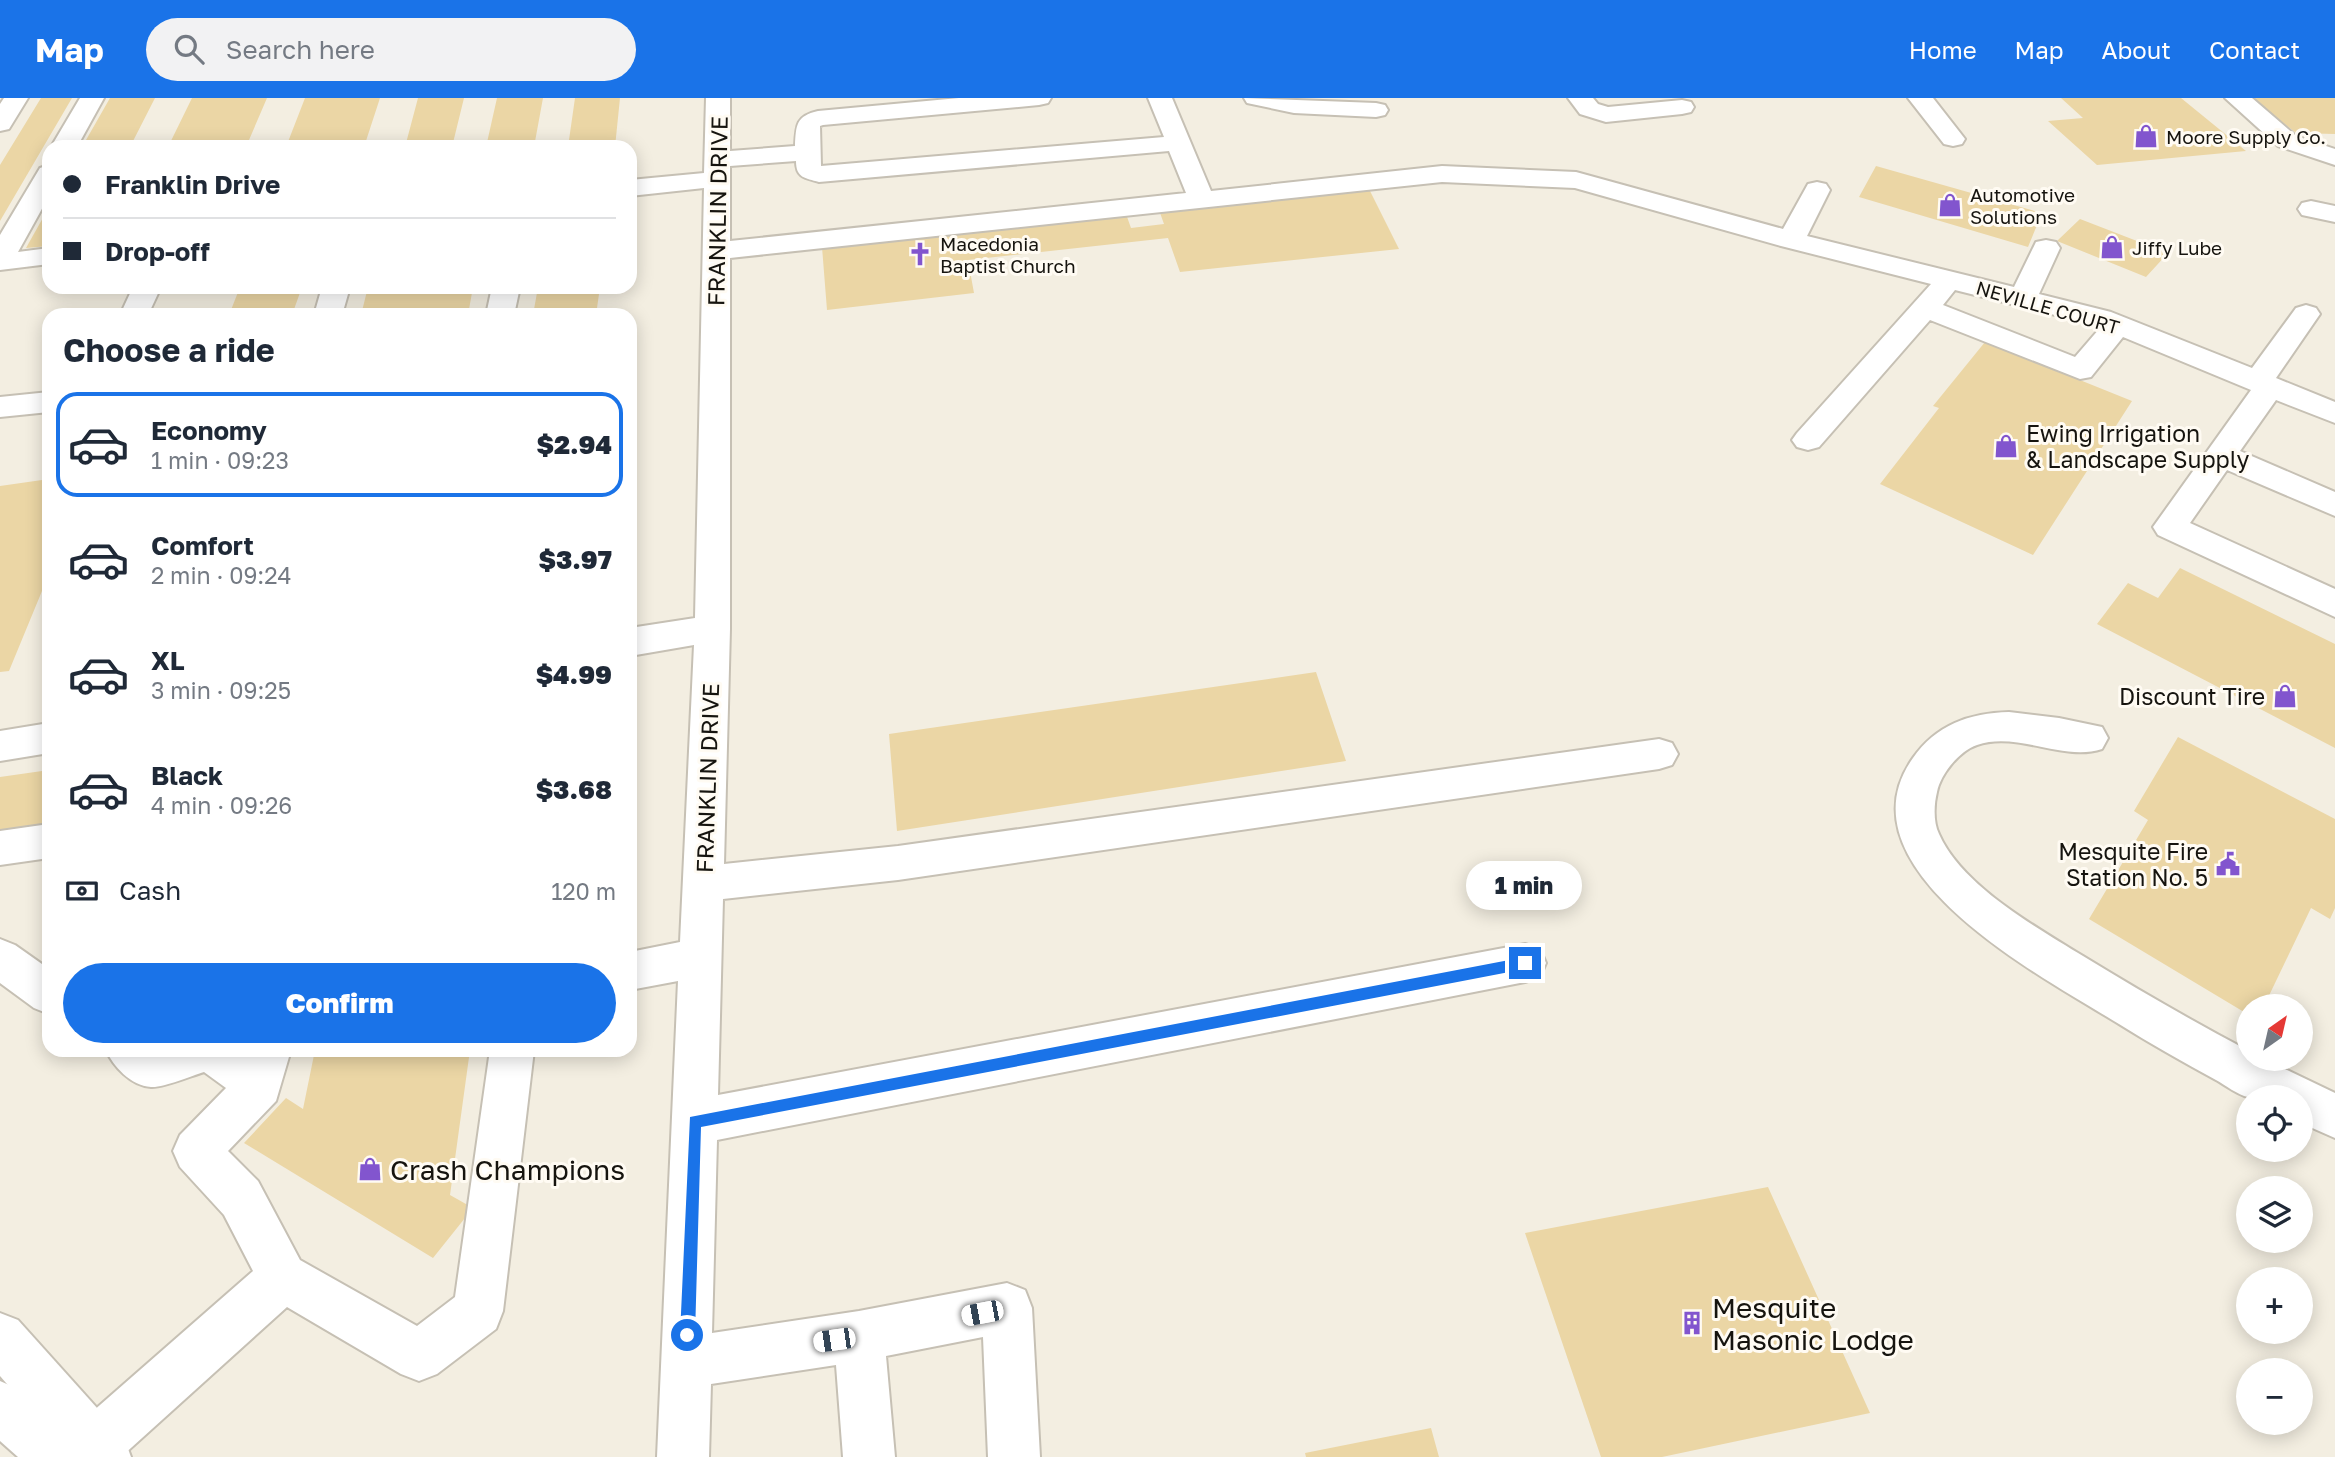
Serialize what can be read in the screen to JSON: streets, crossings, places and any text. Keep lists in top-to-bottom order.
{
  "streets": {
    "main road": ["FRANKLIN DRIVE", "NEVILLE COURT"]
  },
  "crossings": [
    ["FRANKLIN DRIVE", "NEVILLE COURT"]
  ],
  "places": {
    "shop": [
      "Moore Supply Co.",
      "Automotive Solutions",
      "Jiffy Lube",
      "Ewing Irrigation & Landscape Supply",
      "Discount Tire",
      "Crash Champions"
    ],
    "church": ["Macedonia Baptist Church"],
    "public building": ["Mesquite Fire Station No. 5"],
    "building": ["Mesquite Masonic Lodge"]
  },
  "north": "top right",
  "page": {
    "header": "Map",
    "search": "Search here",
    "nav": [
      "Home",
      "Map",
      "About",
      "Contact"
    ],
    "banner": ["Franklin Drive", "Drop-off"],
    "heading": "Choose a ride",
    "list": [
      {
        "name": "Economy",
        "note": "1 min · 09:23",
        "value": "$2.94"
      },
      {
        "name": "Comfort",
        "note": "2 min · 09:24",
        "value": "$3.97"
      },
      {
        "name": "XL",
        "note": "3 min · 09:25",
        "value": "$4.99"
      },
      {
        "name": "Black",
        "note": "4 min · 09:26",
        "value": "$3.68"
      }
    ],
    "pay": ["Cash", "120 m"],
    "bubble": "1 min",
    "buttons": "Confirm",
    "map_buttons": ["+", "−"]
  }
}
